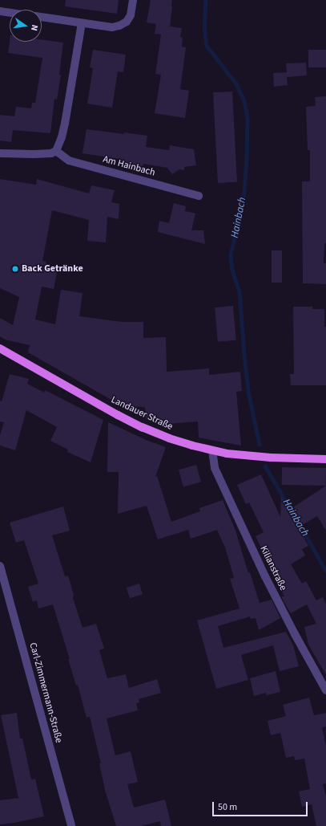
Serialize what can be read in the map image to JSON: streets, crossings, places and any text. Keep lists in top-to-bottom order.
{
  "streets": {
    "main road": ["Landauer Straße"],
    "street": ["Am Hainbach", "Kilianstraße", "Carl-Zimmermann-Straße"]
  },
  "crossings": [
    ["Landauer Straße", "Kilianstraße"]
  ],
  "water": ["Hainbach"],
  "places": ["Back Getränke"],
  "scale_bar": "50 m",
  "north": "right"
}
